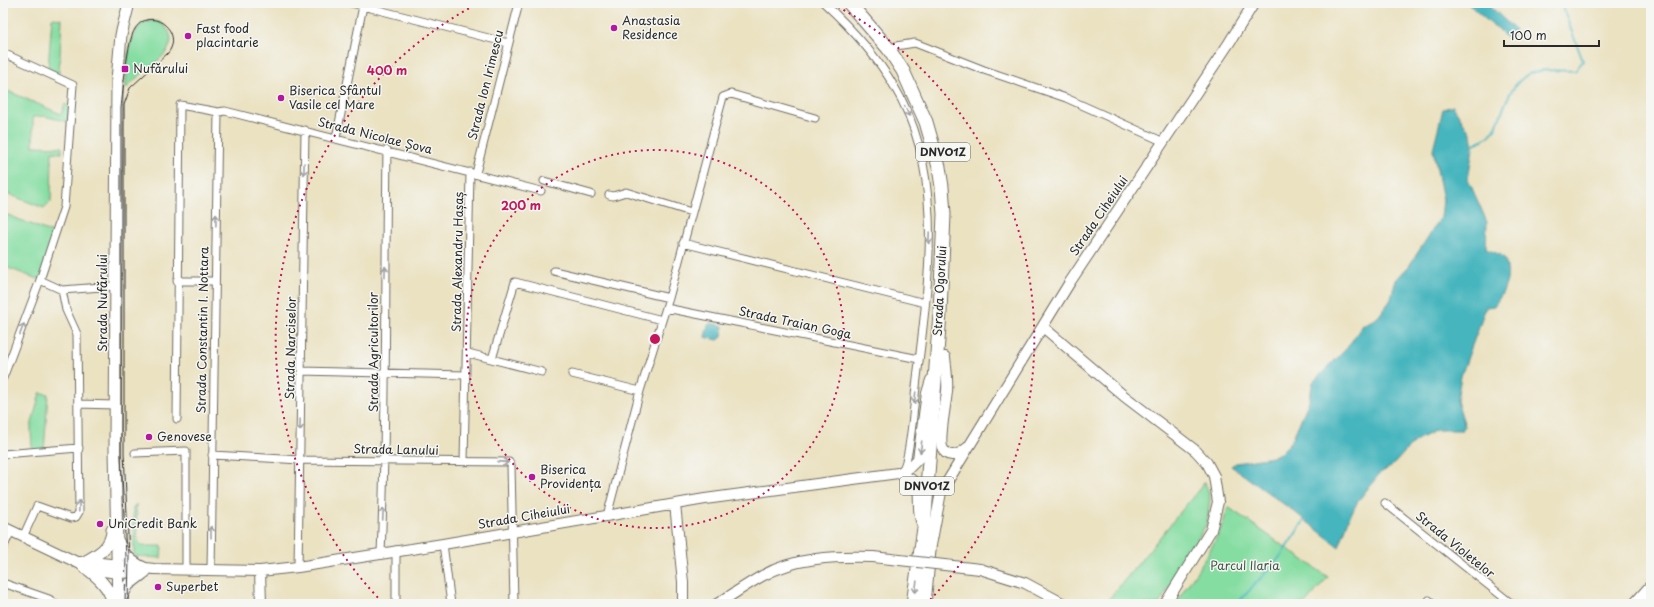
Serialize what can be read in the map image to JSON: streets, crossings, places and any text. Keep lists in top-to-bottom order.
{
  "streets": {
    "highway": ["DNVO1Z", "Strada Ogorului"],
    "main road": ["Strada Nufărului"],
    "street": [
      "Strada Ion Irimescu",
      "Strada Nicolae Șova",
      "Strada Ciheiului",
      "Strada Alexandru Hașaș",
      "Strada Traian Goga",
      "Strada Constantin I. Nottara",
      "Strada Narciselor",
      "Strada Agricultorilor",
      "Strada Lanului",
      "Strada Violetelor"
    ]
  },
  "crossings": [
    ["Strada Ion Irimescu", "Strada Nicolae Șova"],
    ["Strada Ion Irimescu", "Strada Alexandru Hașaș"],
    ["Strada Nicolae Șova", "Strada Alexandru Hașaș"],
    ["Strada Nicolae Șova", "Strada Constantin I. Nottara"],
    ["Strada Nicolae Șova", "Strada Narciselor"],
    ["Strada Nicolae Șova", "Strada Agricultorilor"],
    ["Strada Ciheiului", "Strada Ogorului"],
    ["Strada Ciheiului", "Strada Nufărului"],
    ["Strada Ciheiului", "Strada Constantin I. Nottara"],
    ["Strada Ciheiului", "Strada Narciselor"],
    ["Strada Ciheiului", "Strada Agricultorilor"],
    ["Strada Ciheiului", "Strada Lanului"],
    ["Strada Alexandru Hașaș", "Strada Lanului"],
    ["Strada Constantin I. Nottara", "Strada Lanului"],
    ["Strada Narciselor", "Strada Lanului"],
    ["Strada Agricultorilor", "Strada Lanului"]
  ],
  "one_way": ["Strada Constantin I. Nottara", "Strada Narciselor", "Strada Agricultorilor"],
  "parks": ["Parcul Ilaria"],
  "places": {
    "other": [
      "Anastasia Residence",
      "Fast food placintarie",
      "Biserica Sfântul Vasile cel Mare",
      "Genovese",
      "Biserica Providența",
      "UniCredit Bank",
      "Superbet"
    ],
    "transit": ["Nufărului"]
  },
  "scale_bar": "100 m",
  "rings": ["400 m", "200 m"]
}
